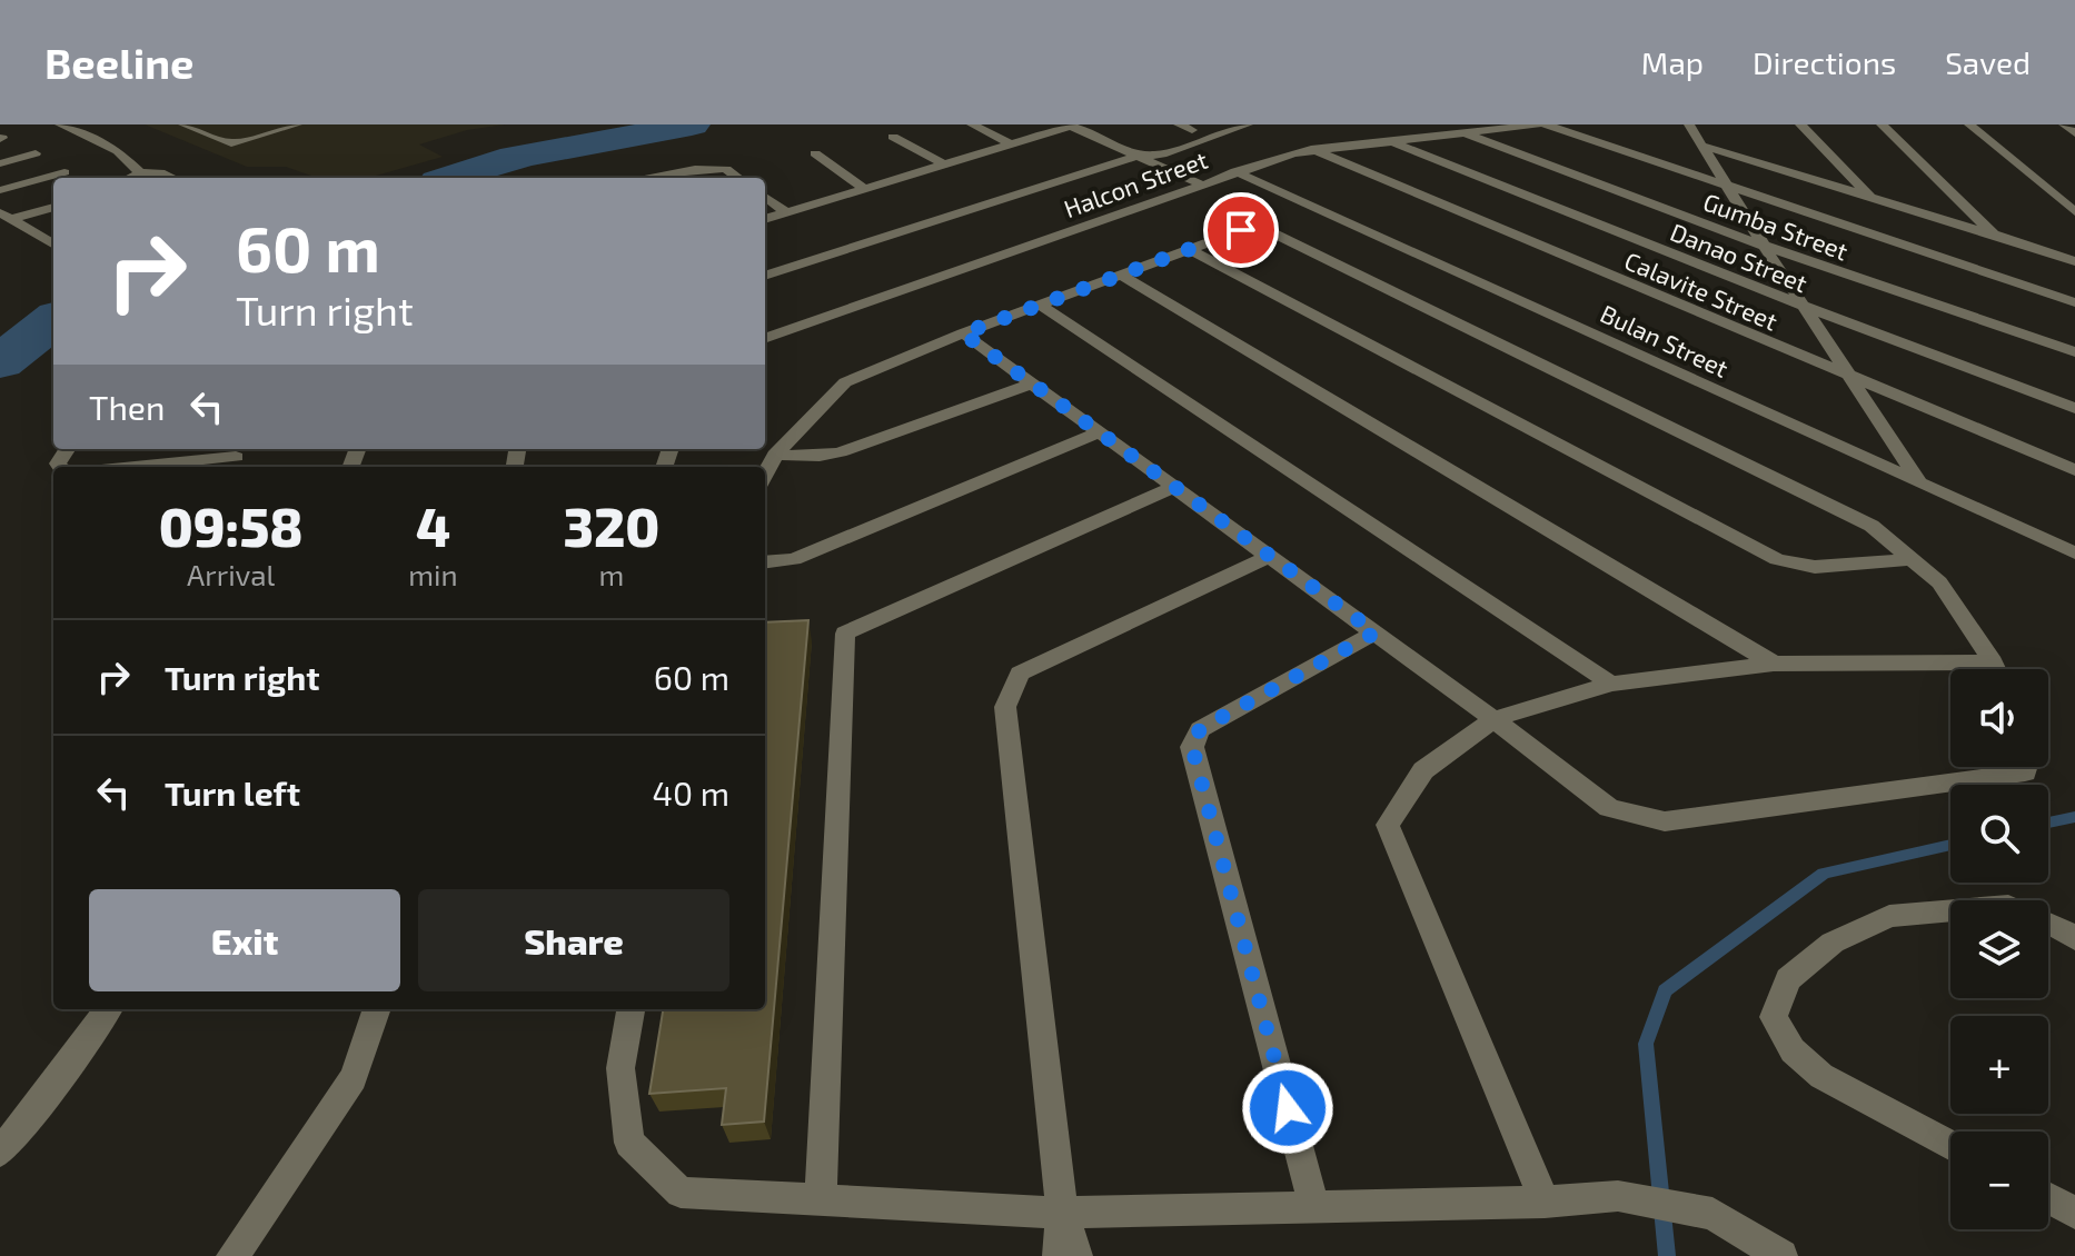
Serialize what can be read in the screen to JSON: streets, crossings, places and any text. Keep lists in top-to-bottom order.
{
  "streets": {
    "street": [
      "Halcon Street",
      "Gumba Street",
      "Danao Street",
      "Calavite Street",
      "Bulan Street"
    ]
  },
  "crossings": [
    ["Halcon Street", "Gumba Street"],
    ["Halcon Street", "Danao Street"],
    ["Halcon Street", "Calavite Street"],
    ["Halcon Street", "Bulan Street"]
  ],
  "page": {
    "header": "Beeline",
    "nav": ["Map", "Directions", "Saved"],
    "turn": ["60 m", "Turn right"],
    "then": "Then",
    "eta": [
      "09:58",
      "Arrival",
      "4",
      "min",
      "320",
      "m"
    ],
    "list": [
      {
        "name": "Turn right",
        "value": "60 m"
      },
      {
        "name": "Turn left",
        "value": "40 m"
      }
    ],
    "map_buttons": ["+", "−"],
    "buttons": ["Exit", "Share"]
  }
}
